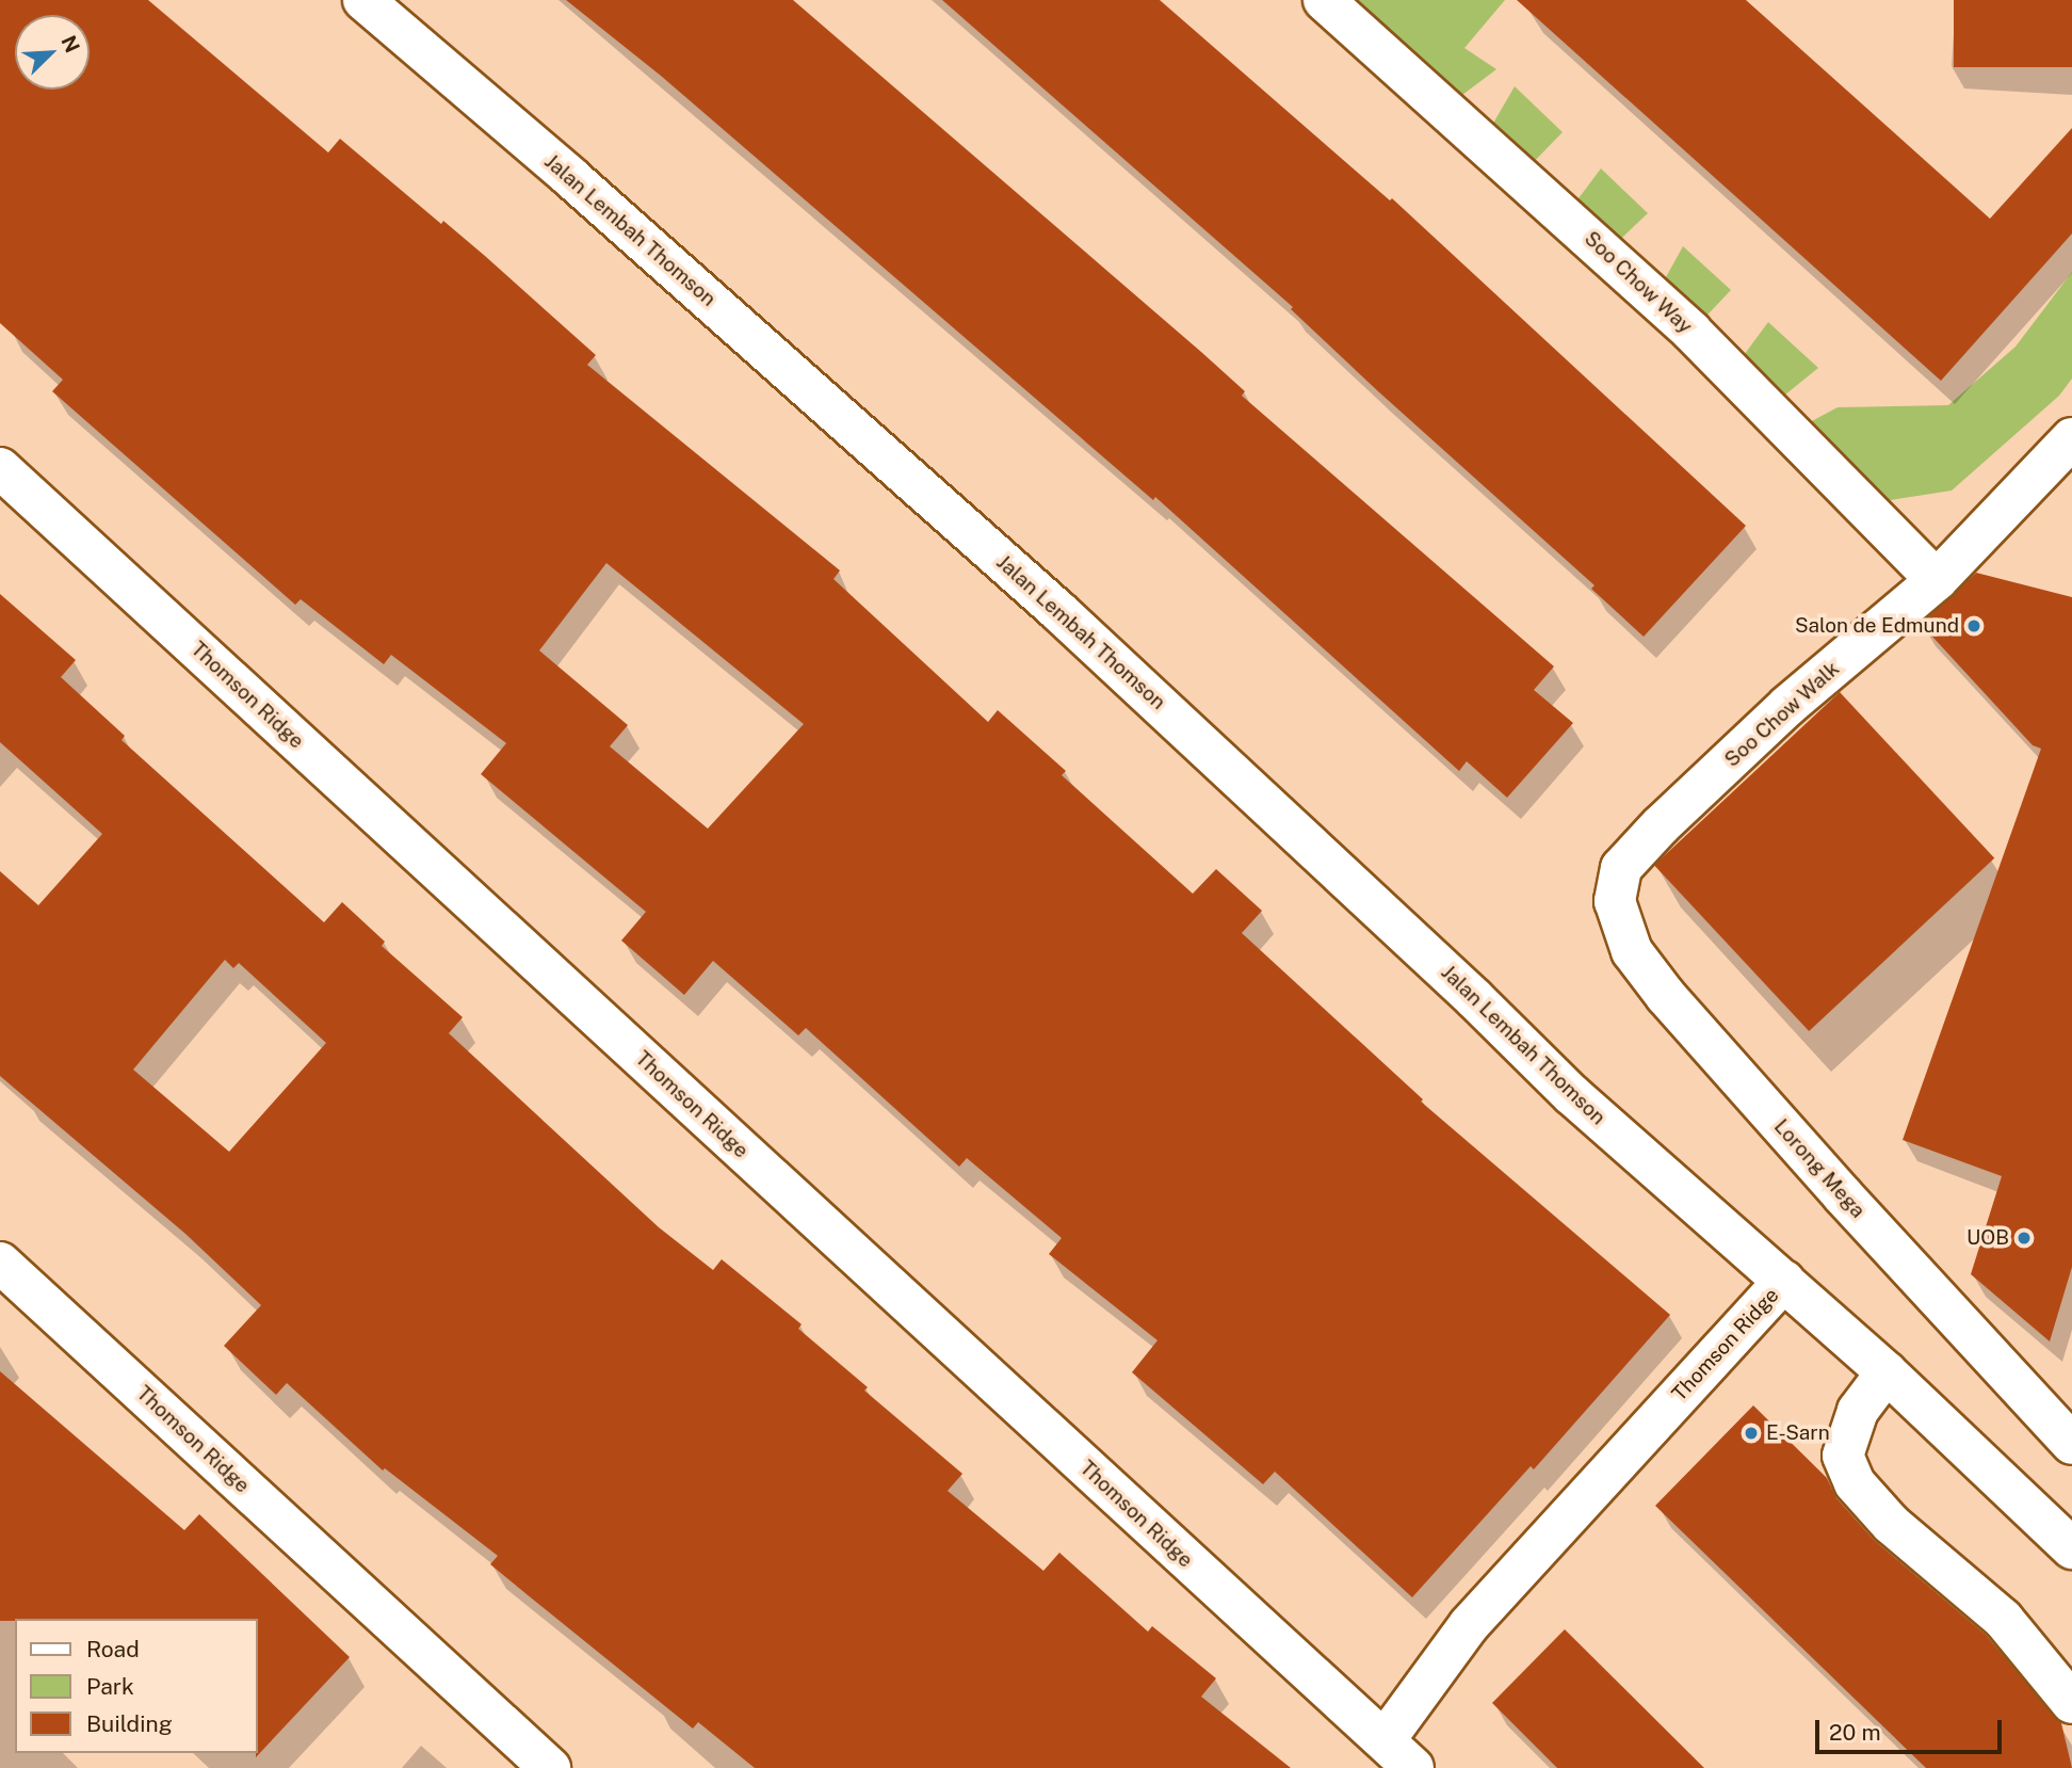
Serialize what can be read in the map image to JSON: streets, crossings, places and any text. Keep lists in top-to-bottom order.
{
  "streets": {
    "street": [
      "Jalan Lembah Thomson",
      "Soo Chow Way",
      "Thomson Ridge",
      "Soo Chow Walk",
      "Lorong Mega"
    ]
  },
  "crossings": [
    ["Jalan Lembah Thomson", "Thomson Ridge"],
    ["Soo Chow Way", "Soo Chow Walk"],
    ["Soo Chow Walk", "Lorong Mega"]
  ],
  "places": ["Salon de Edmund", "UOB", "E-Sarn"],
  "legend": ["Road", "Park", "Building"],
  "scale_bar": "20 m",
  "north": "top right"
}
